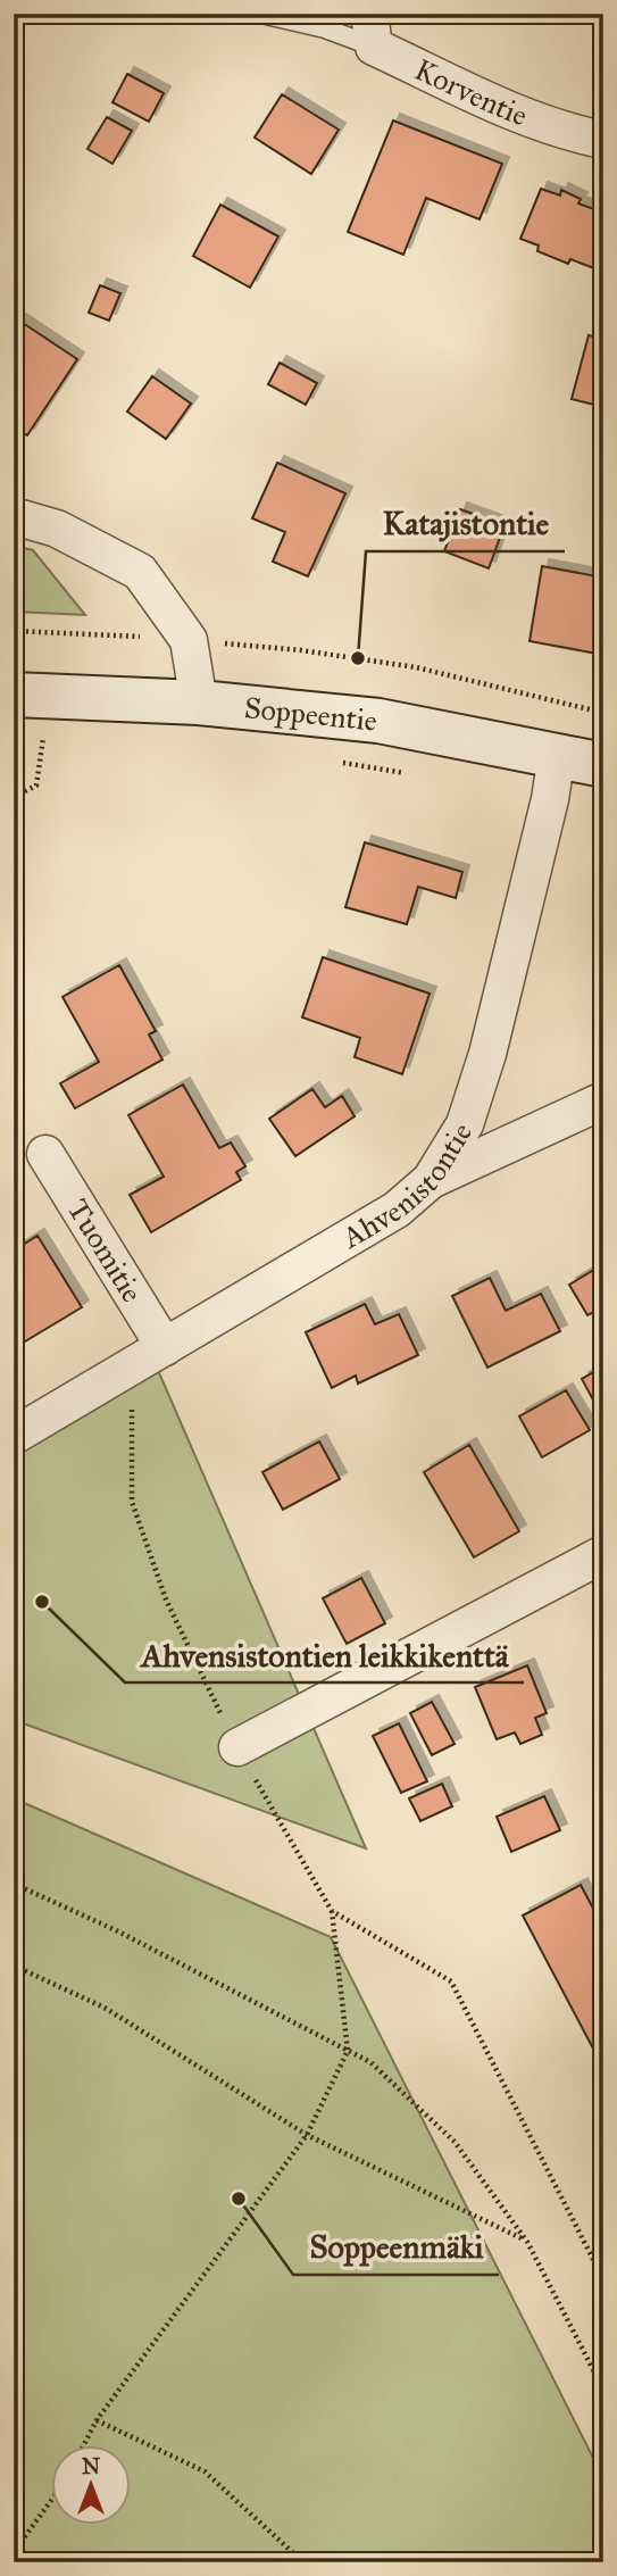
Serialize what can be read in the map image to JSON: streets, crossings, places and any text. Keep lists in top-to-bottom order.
{
  "streets": {
    "main road": ["Soppeentie"],
    "street": ["Korventie", "Ahvenistontie", "Tuomitie"]
  },
  "crossings": [
    ["Soppeentie", "Ahvenistontie"],
    ["Ahvenistontie", "Tuomitie"]
  ],
  "places": ["Katajistontie", "Ahvensistontien leikkikenttä", "Soppeenmäki"],
  "north": "top"
}
